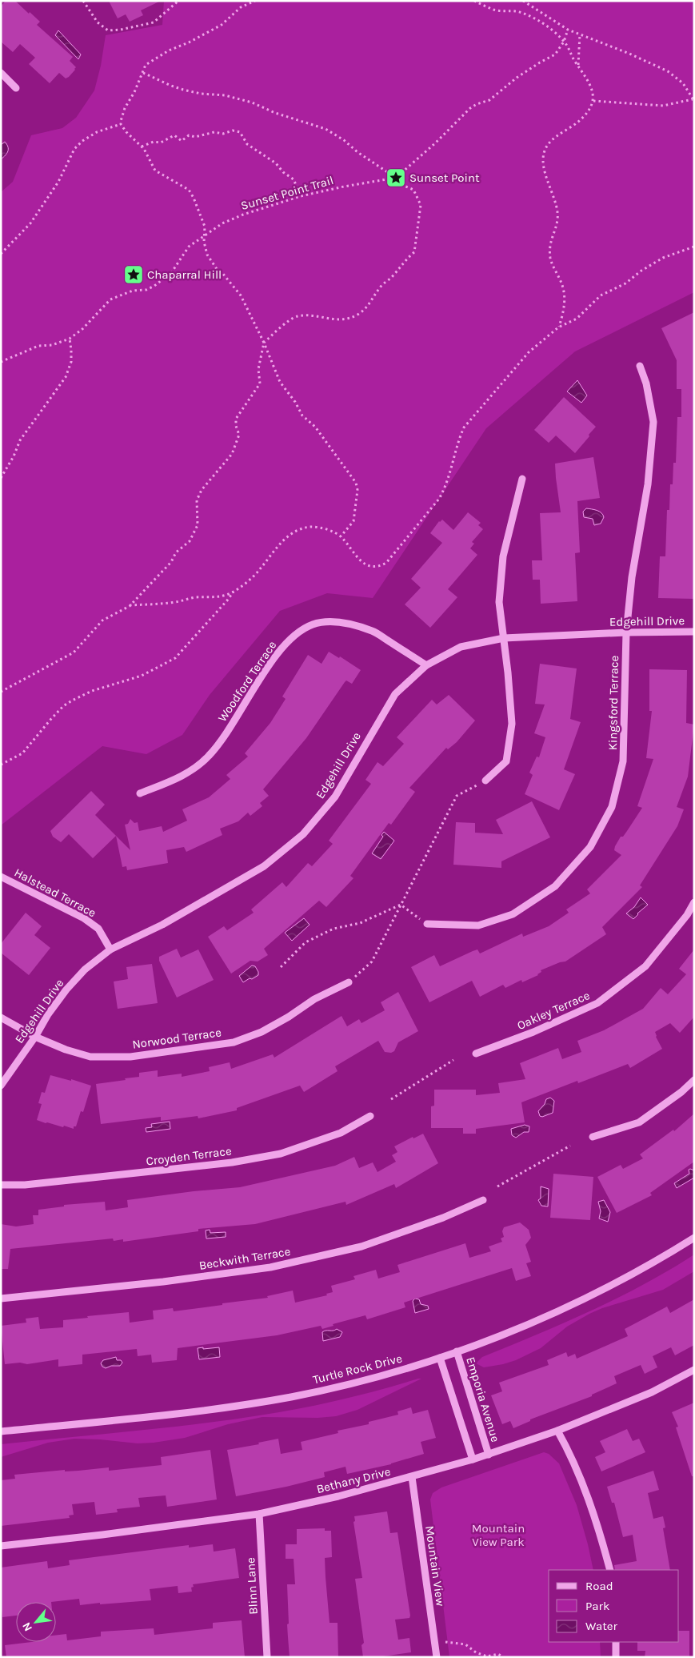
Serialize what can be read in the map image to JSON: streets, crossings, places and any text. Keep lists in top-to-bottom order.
{
  "streets": {
    "street": [
      "Edgehill Drive",
      "Woodford Terrace",
      "Kingsford Terrace",
      "Halstead Terrace",
      "Oakley Terrace",
      "Norwood Terrace",
      "Croyden Terrace",
      "Beckwith Terrace",
      "Turtle Rock Drive",
      "Emporia Avenue",
      "Bethany Drive",
      "Mountain View",
      "Blinn Lane"
    ],
    "path": ["Sunset Point Trail"]
  },
  "crossings": [
    ["Edgehill Drive", "Woodford Terrace"],
    ["Edgehill Drive", "Kingsford Terrace"],
    ["Edgehill Drive", "Halstead Terrace"],
    ["Edgehill Drive", "Norwood Terrace"],
    ["Turtle Rock Drive", "Emporia Avenue"],
    ["Emporia Avenue", "Bethany Drive"],
    ["Bethany Drive", "Mountain View"],
    ["Bethany Drive", "Blinn Lane"]
  ],
  "parks": ["Mountain View Park"],
  "places": {
    "place": ["Sunset Point", "Chaparral Hill"]
  },
  "legend": ["Road", "Park", "Water"],
  "north": "bottom left"
}
